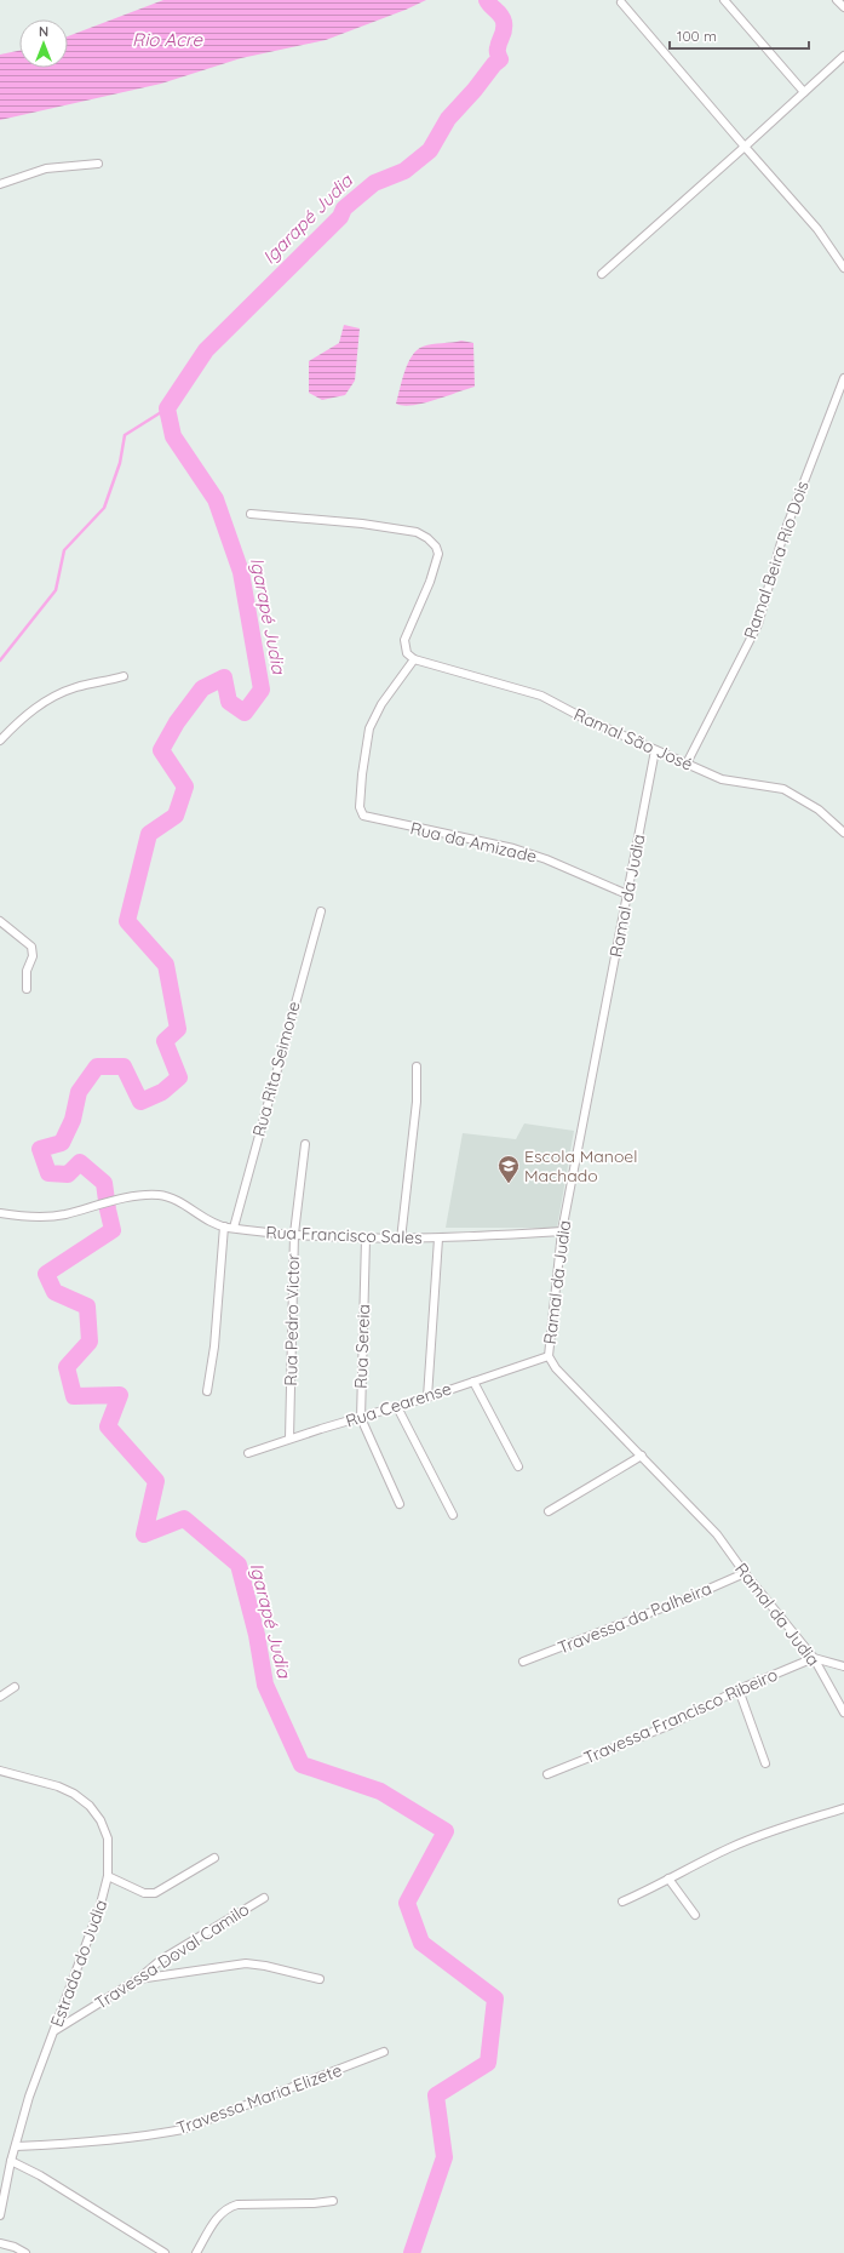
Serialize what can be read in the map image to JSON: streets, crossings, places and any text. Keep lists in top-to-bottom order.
{
  "streets": {
    "street": [
      "Ramal Beira Rio Dois",
      "Ramal São José",
      "Rua da Amizade",
      "Ramal da Judia",
      "Rua Rita Seimone",
      "Rua Francisco Sales",
      "Rua Pedro Victor",
      "Rua Sereia",
      "Rua Cearense",
      "Travessa da Palheira",
      "Travessa Francisco Ribeiro",
      "Travessa Doval Camilo",
      "Estrada do Judia",
      "Travessa Maria Elizete"
    ]
  },
  "crossings": [
    ["Ramal Beira Rio Dois", "Ramal São José"],
    ["Ramal São José", "Rua da Amizade"],
    ["Ramal São José", "Ramal da Judia"],
    ["Rua da Amizade", "Ramal da Judia"],
    ["Ramal da Judia", "Rua Francisco Sales"],
    ["Ramal da Judia", "Rua Cearense"],
    ["Ramal da Judia", "Travessa da Palheira"],
    ["Ramal da Judia", "Travessa Francisco Ribeiro"],
    ["Rua Rita Seimone", "Rua Francisco Sales"],
    ["Rua Francisco Sales", "Rua Pedro Victor"],
    ["Rua Francisco Sales", "Rua Sereia"],
    ["Rua Pedro Victor", "Rua Cearense"],
    ["Rua Sereia", "Rua Cearense"],
    ["Travessa Doval Camilo", "Estrada do Judia"],
    ["Estrada do Judia", "Travessa Maria Elizete"]
  ],
  "water": ["Rio Acre", "Igarapé Judia"],
  "places": {
    "school or university": ["Escola Manoel Machado"]
  },
  "scale_bar": "100 m",
  "north": "top"
}
